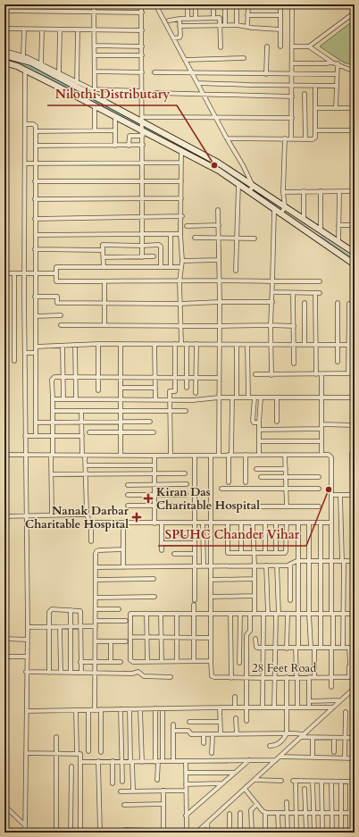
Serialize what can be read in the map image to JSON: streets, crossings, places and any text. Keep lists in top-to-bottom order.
{
  "streets": {
    "street": ["28 Feet Road"]
  },
  "places": {
    "other": ["Nilothi Distributary", "SPUHC Chander Vihar"],
    "health": ["Kiran Das Charitable Hospital", "Nanak Darbar Charitable Hospital"]
  }
}
